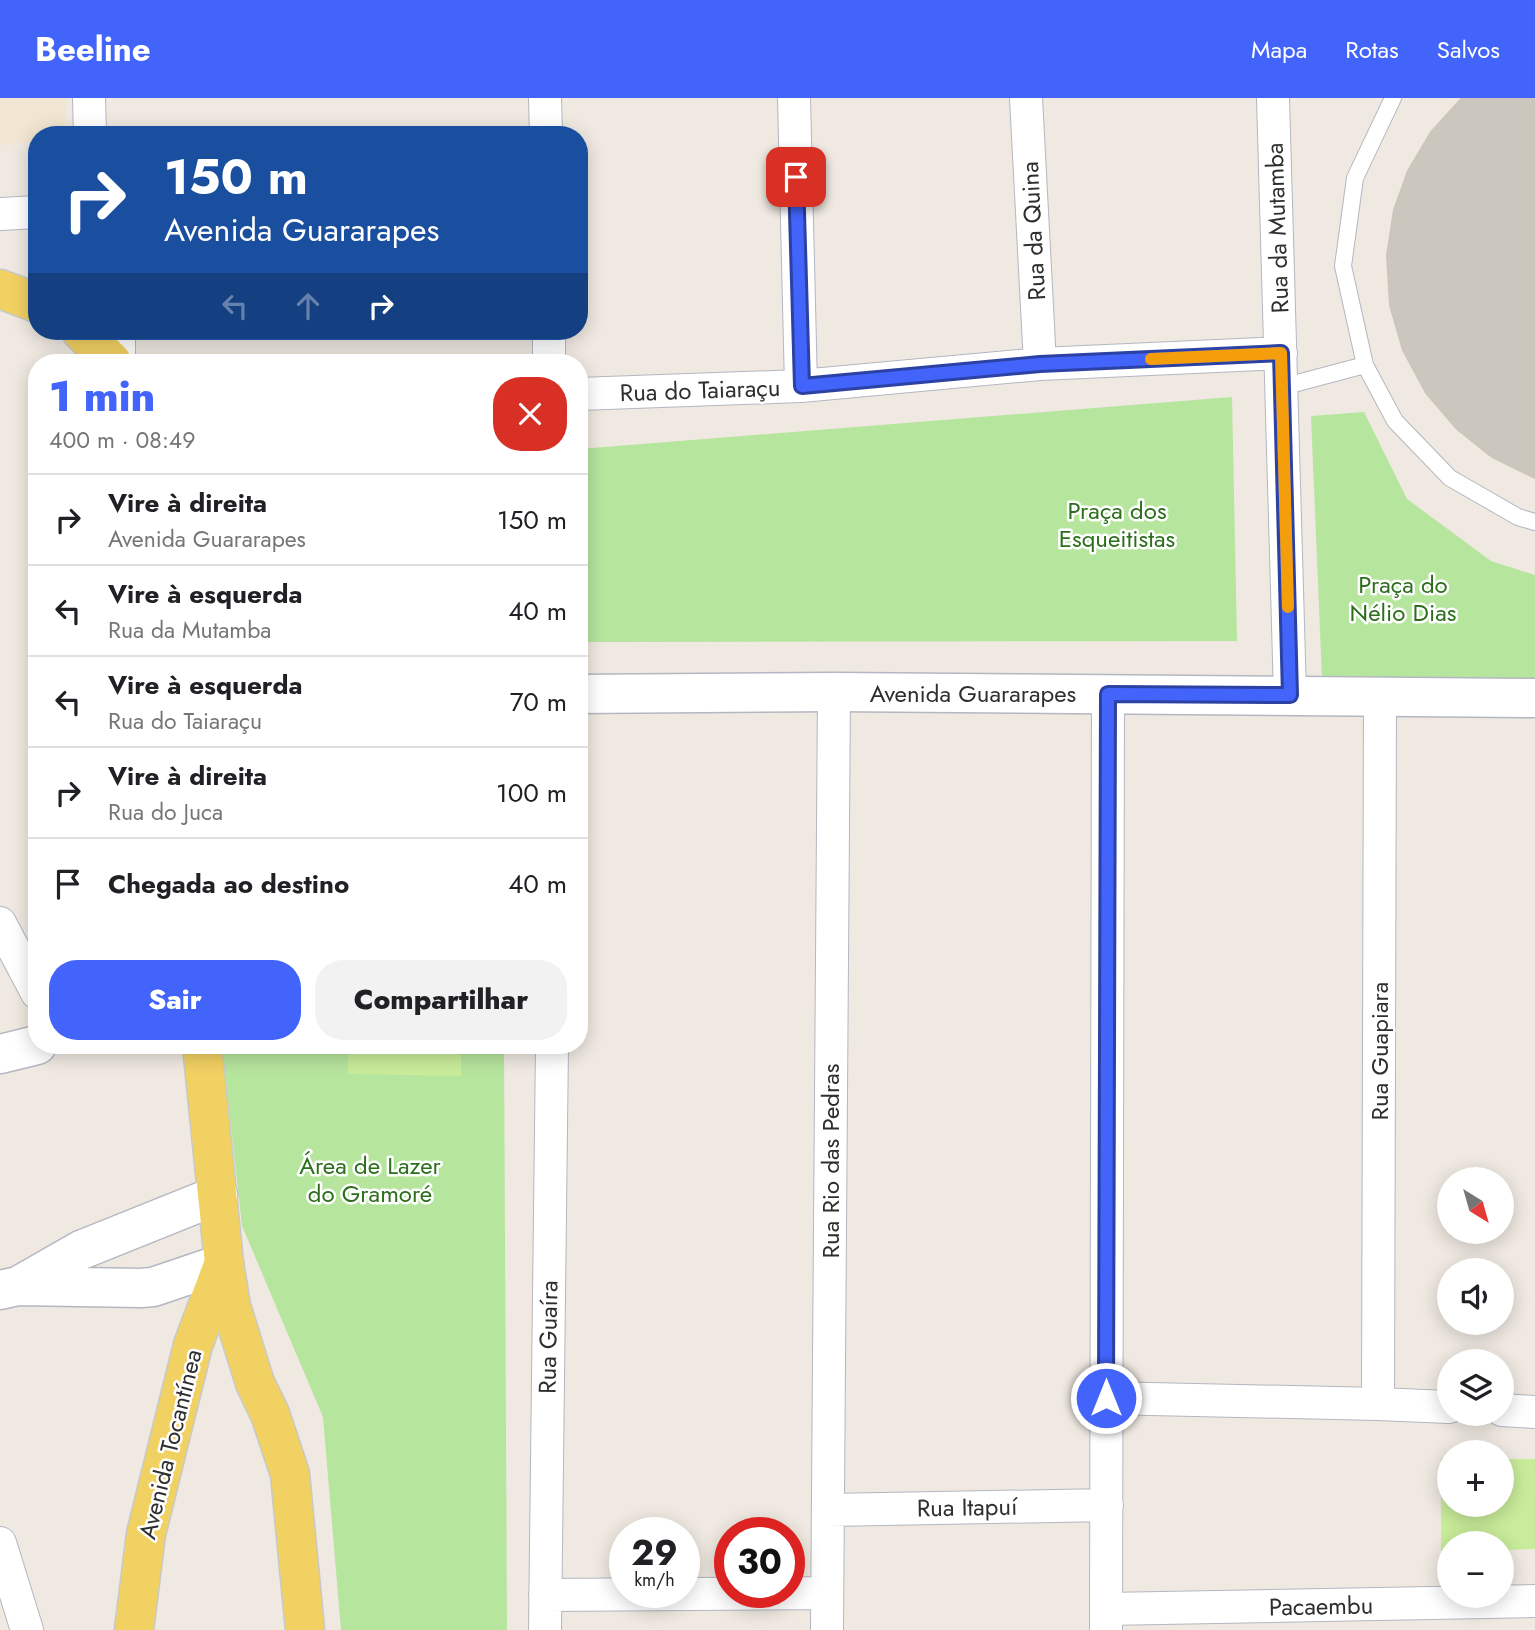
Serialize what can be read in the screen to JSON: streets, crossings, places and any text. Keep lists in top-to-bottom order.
{
  "streets": {
    "main road": ["Avenida Tocantínea"],
    "street": [
      "Rua da Mutamba",
      "Rua da Quina",
      "Rua do Taiaraçu",
      "Avenida Guararapes",
      "Rua Guapiara",
      "Rua Rio das Pedras",
      "Rua Guaíra",
      "Rua Itapuí",
      "Pacaembu"
    ]
  },
  "crossings": [
    ["Rua da Mutamba", "Rua do Taiaraçu"],
    ["Rua da Mutamba", "Avenida Guararapes"],
    ["Rua da Quina", "Rua do Taiaraçu"],
    ["Avenida Guararapes", "Rua Guapiara"],
    ["Avenida Guararapes", "Rua Rio das Pedras"],
    ["Rua Rio das Pedras", "Rua Itapuí"]
  ],
  "parks": ["Praça dos Esqueitistas", "Praça do Nélio Dias", "Área de Lazer do Gramoré"],
  "north": "bottom right",
  "page": {
    "header": "Beeline",
    "nav": ["Mapa", "Rotas", "Salvos"],
    "turn": ["150 m", "Avenida Guararapes"],
    "heading": ["1 min", "400 m · 08:49"],
    "list": [
      {
        "name": "Vire à direita",
        "note": "Avenida Guararapes",
        "value": "150 m"
      },
      {
        "name": "Vire à esquerda",
        "note": "Rua da Mutamba",
        "value": "40 m"
      },
      {
        "name": "Vire à esquerda",
        "note": "Rua do Taiaraçu",
        "value": "70 m"
      },
      {
        "name": "Vire à direita",
        "note": "Rua do Juca",
        "value": "100 m"
      },
      {
        "name": "Chegada ao destino",
        "value": "40 m"
      }
    ],
    "buttons": ["Sair", "Compartilhar"],
    "map_buttons": ["+", "−"],
    "speed": "29 km/h",
    "limit": "30"
  }
}
